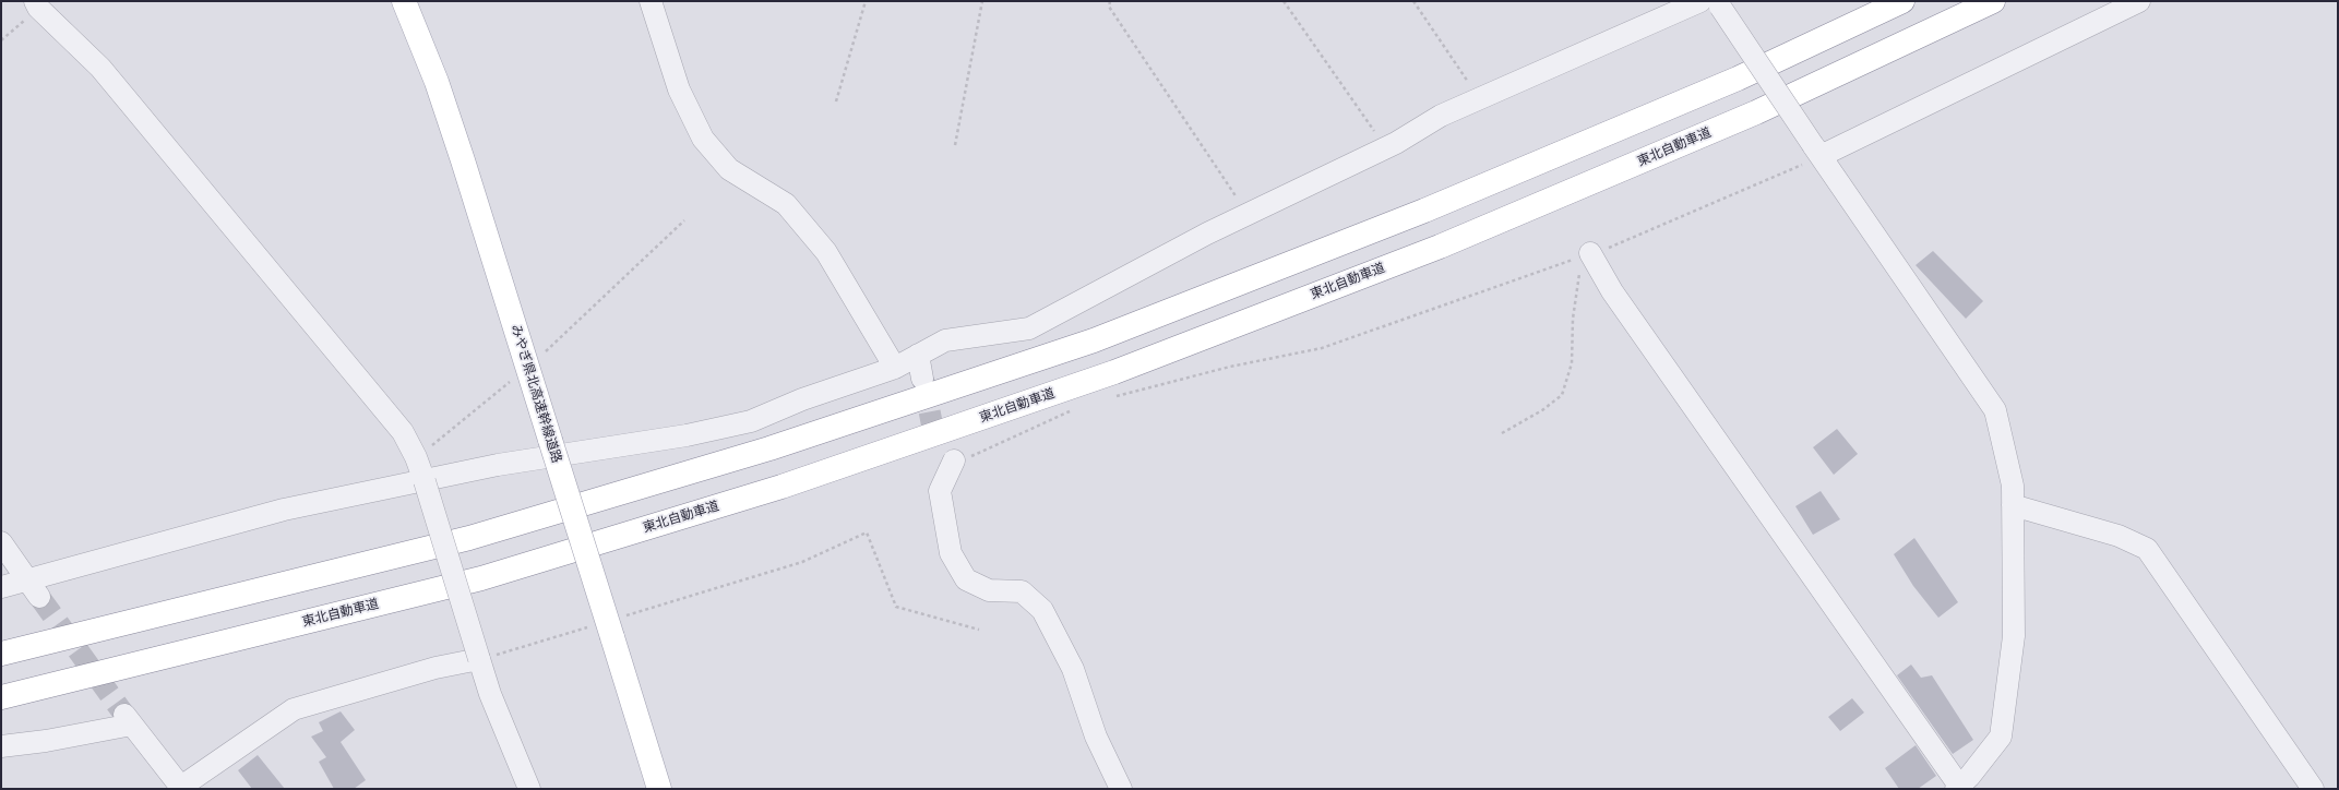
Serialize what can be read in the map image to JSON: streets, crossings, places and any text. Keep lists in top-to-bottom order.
{
  "streets": {
    "main road": ["東北自動車道", "みやぎ県北高速幹線道路"]
  }
}
